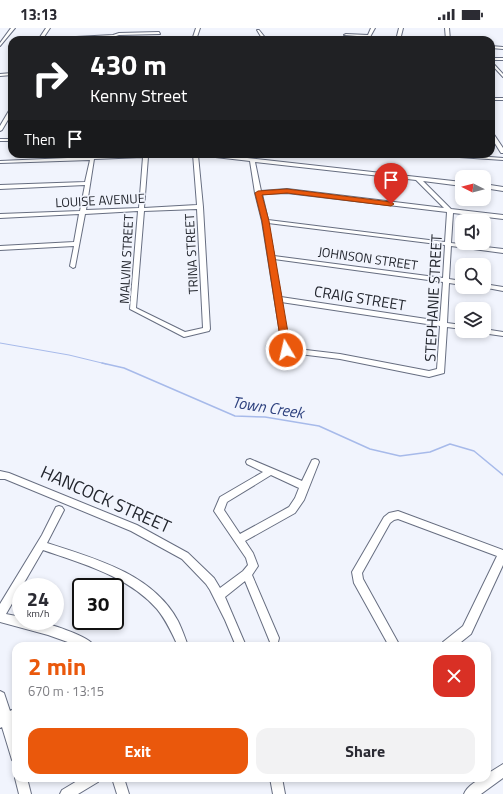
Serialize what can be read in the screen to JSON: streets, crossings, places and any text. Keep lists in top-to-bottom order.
{
  "streets": {
    "street": [
      "LOUISE AVENUE",
      "TRINA STREET",
      "JOHNSON STREET",
      "MALVIN STREET",
      "CRAIG STREET",
      "STEPHANIE STREET",
      "HANCOCK STREET"
    ]
  },
  "crossings": [
    ["LOUISE AVENUE", "TRINA STREET"],
    ["LOUISE AVENUE", "MALVIN STREET"],
    ["TRINA STREET", "MALVIN STREET"],
    ["JOHNSON STREET", "STEPHANIE STREET"],
    ["CRAIG STREET", "STEPHANIE STREET"]
  ],
  "water": ["Town Creek"],
  "north": "left",
  "page": {
    "status": "13:13",
    "turn": ["430 m", "Kenny Street"],
    "then": "Then",
    "speed": "24 km/h",
    "limit": "30",
    "heading": ["2 min", "670 m · 13:15"],
    "buttons": ["Exit", "Share"]
  }
}
